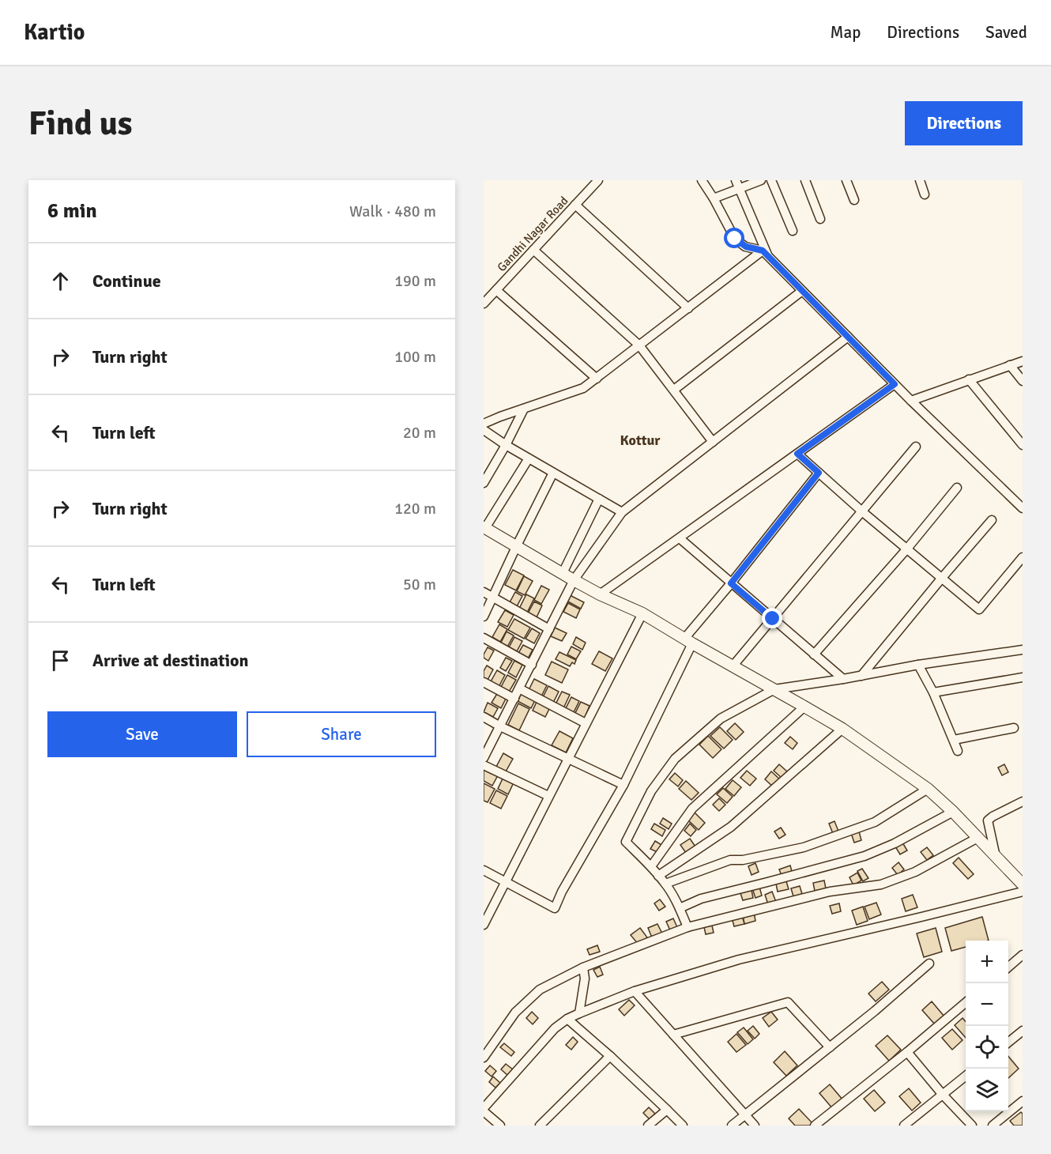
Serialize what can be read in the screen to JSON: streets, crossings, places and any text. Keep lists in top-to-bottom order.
{
  "streets": {
    "street": ["Gandhi Nagar Road"]
  },
  "districts": ["Kottur"],
  "page": {
    "header": "Kartio",
    "nav": ["Map", "Directions", "Saved"],
    "buttons": [
      "Directions",
      ["Save", "Share"]
    ],
    "title": "Find us",
    "heading": ["6 min", "Walk · 480 m"],
    "list": [
      ["Continue", "190 m"],
      ["Turn right", "100 m"],
      ["Turn left", "20 m"],
      ["Turn right", "120 m"],
      ["Turn left", "50 m"],
      "Arrive at destination"
    ],
    "map_buttons": ["+", "−"]
  }
}
